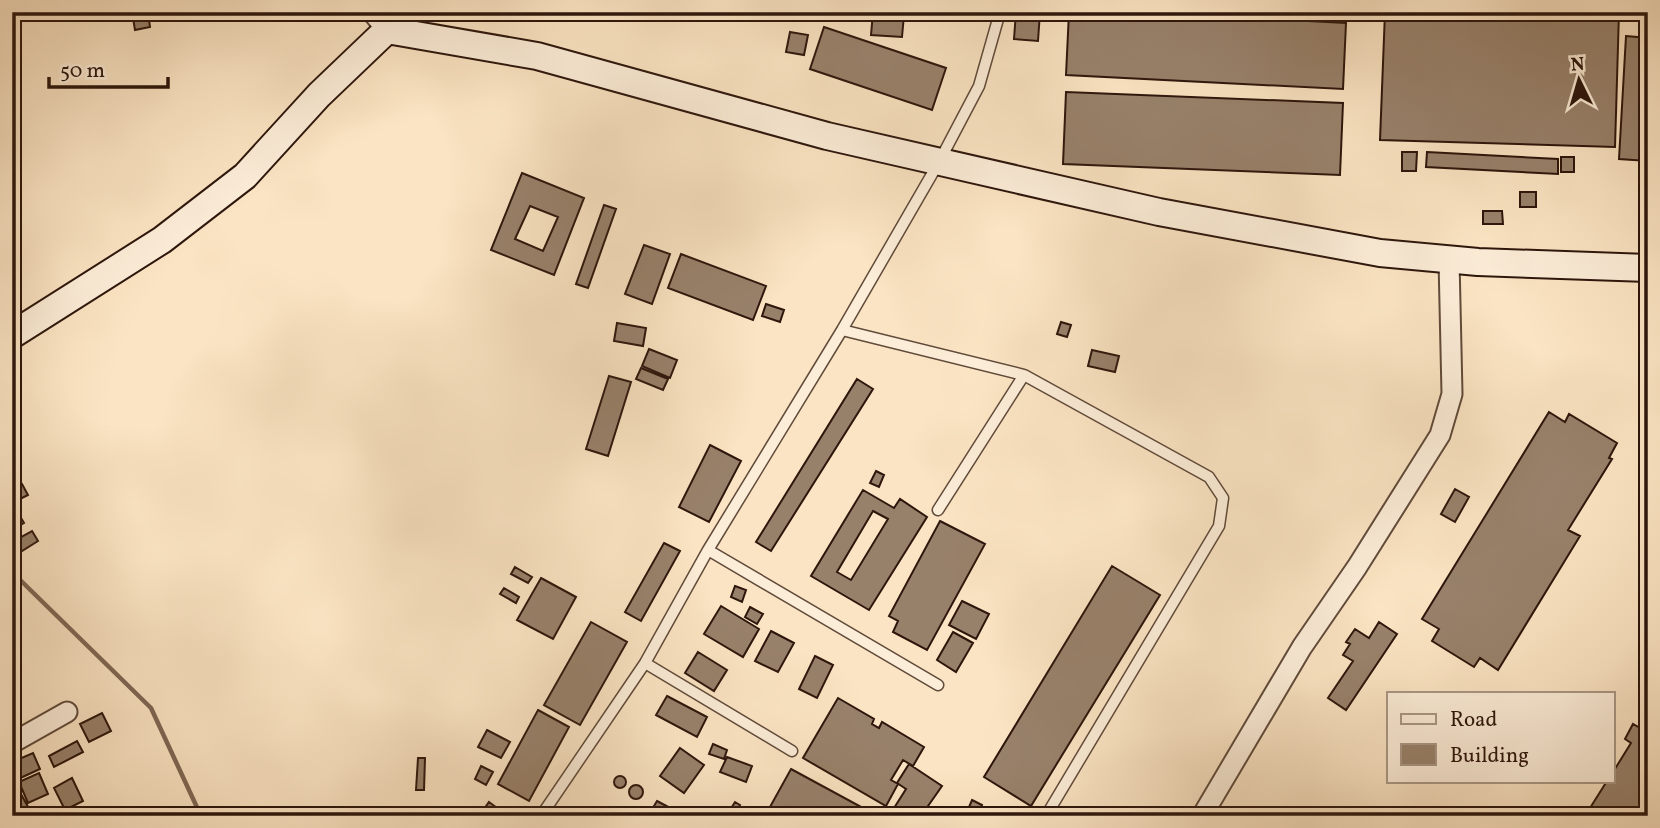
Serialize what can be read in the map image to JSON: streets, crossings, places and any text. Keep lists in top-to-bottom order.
{
  "legend": ["Road", "Building"],
  "scale_bar": "50 m",
  "north": "top"
}
